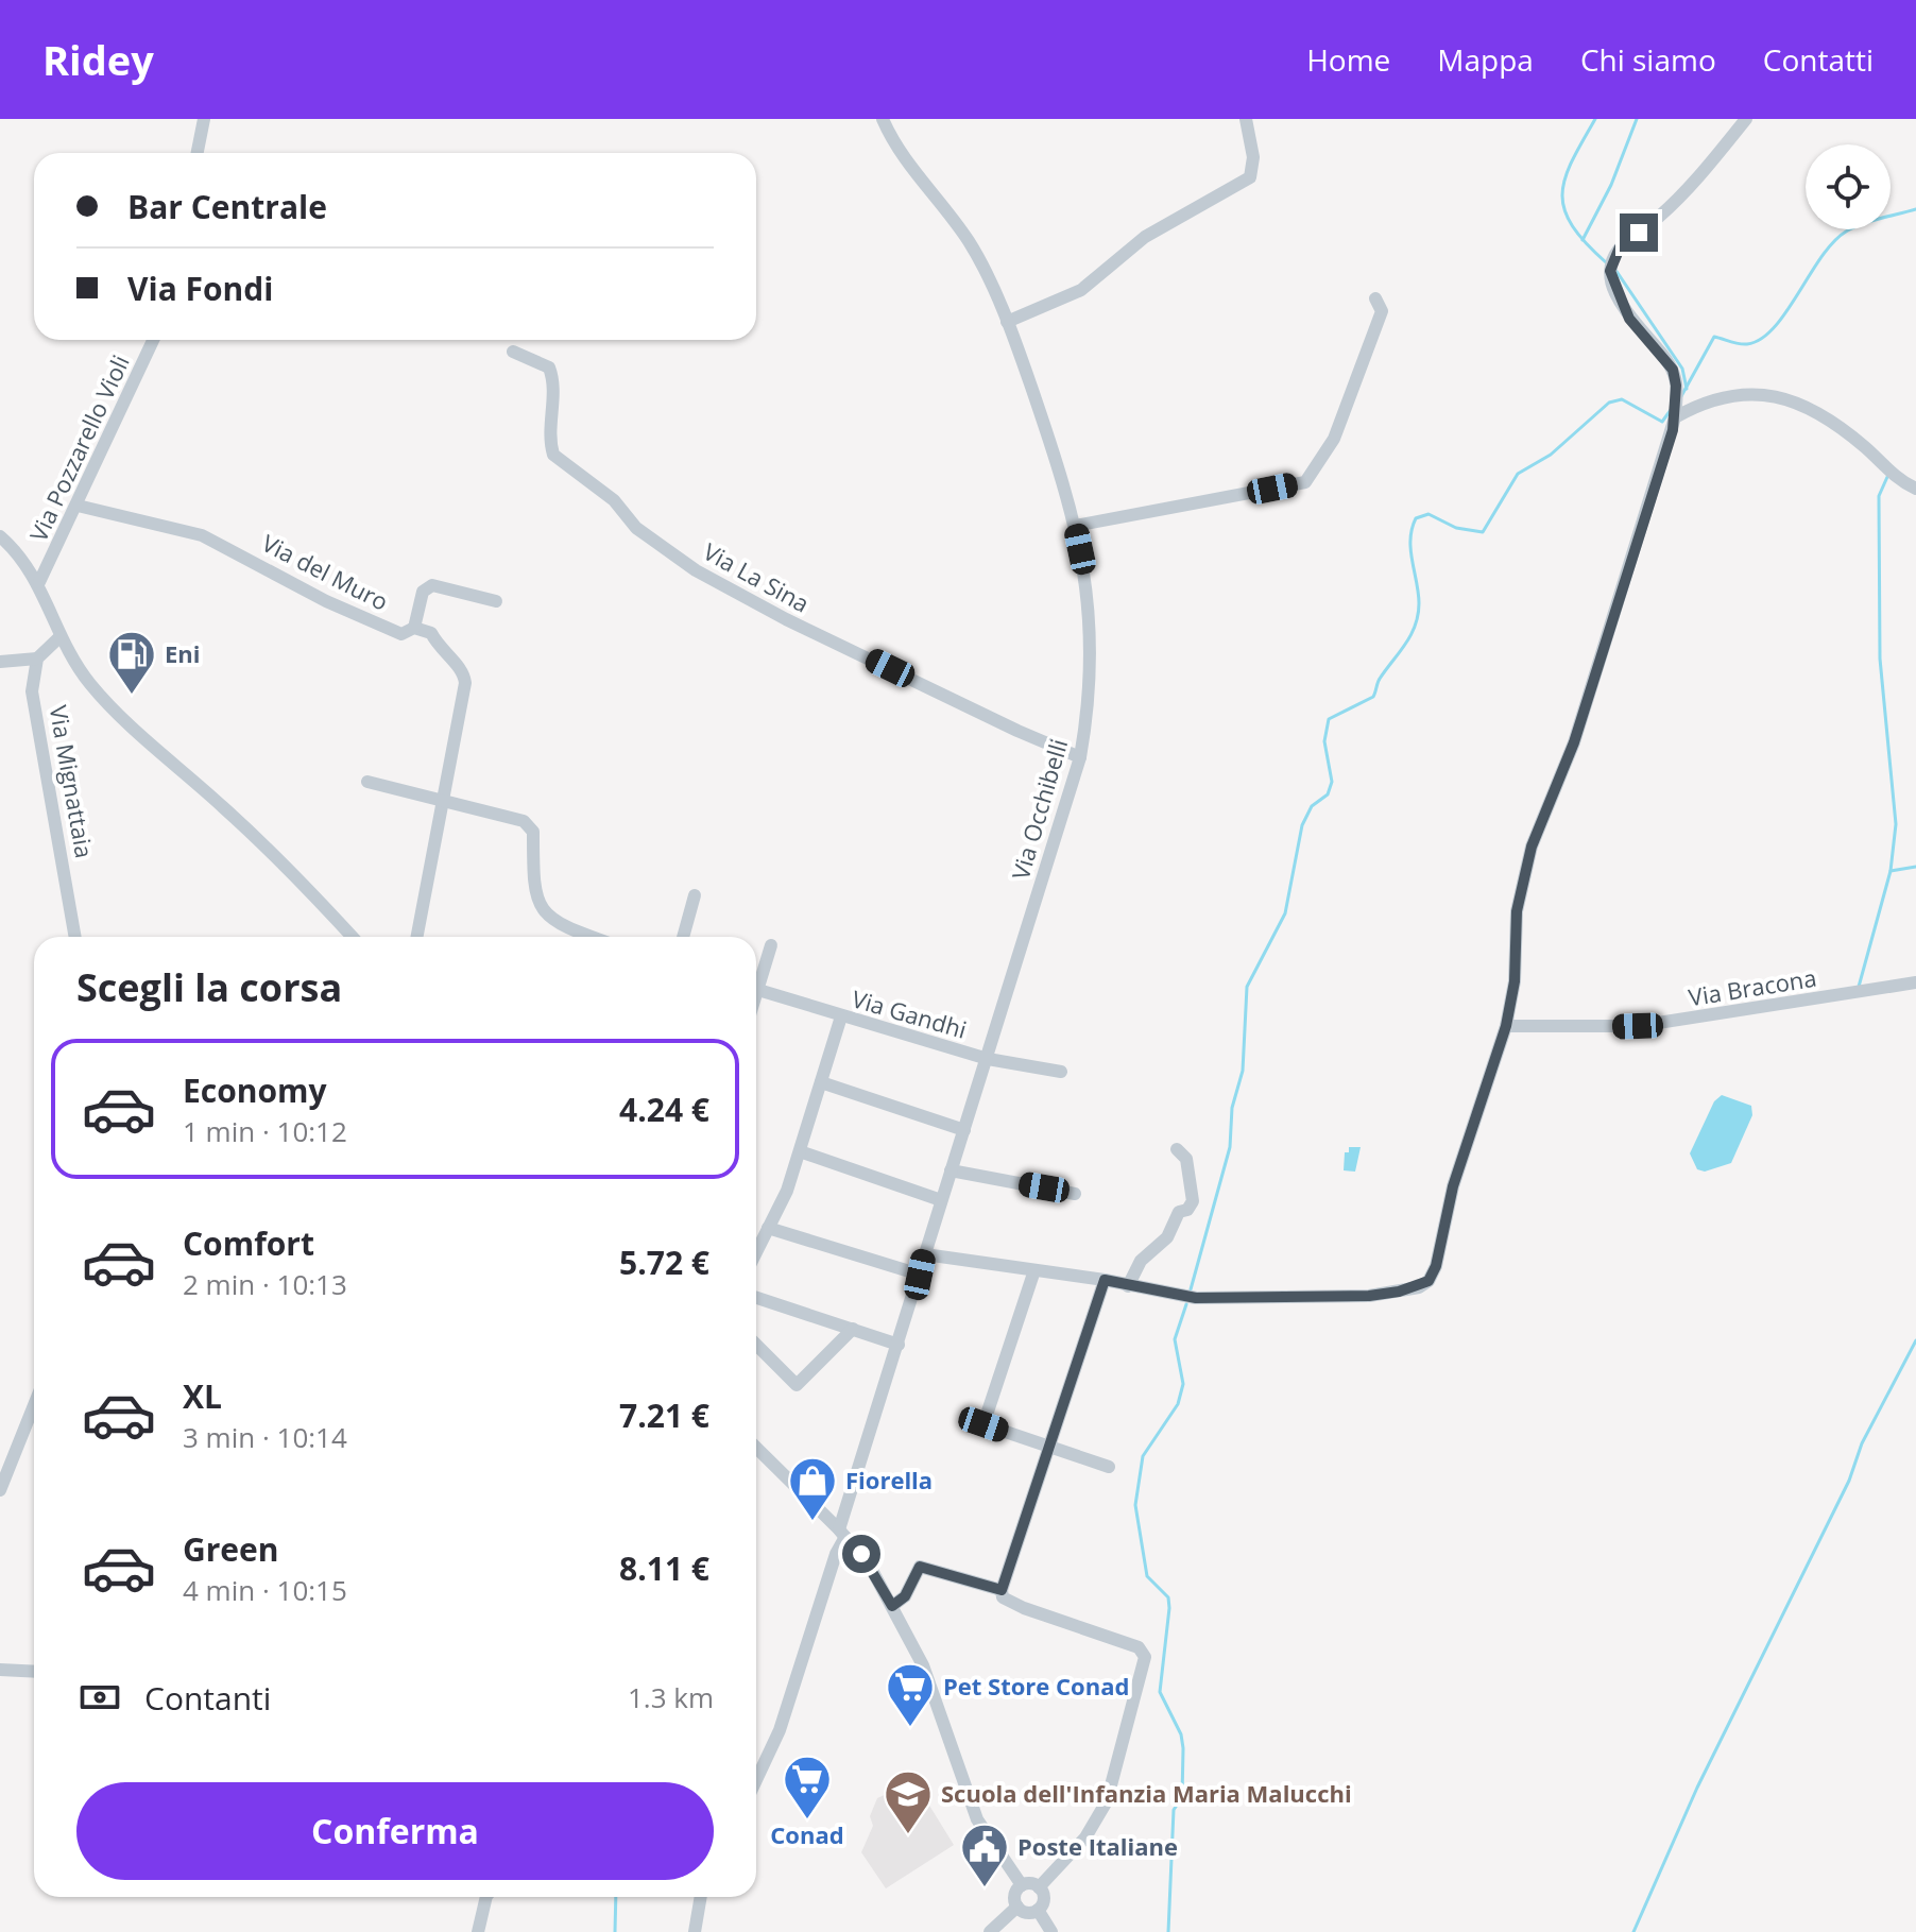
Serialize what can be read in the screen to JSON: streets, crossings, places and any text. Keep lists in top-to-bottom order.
{
  "streets": {
    "street": [
      "Via Pozzarello Violi",
      "Via del Muro",
      "Via La Sina",
      "Via Mignattaia",
      "Via Occhibelli",
      "Via Bracona",
      "Via Gandhi"
    ]
  },
  "crossings": [
    ["Via Pozzarello Violi", "Via del Muro"],
    ["Via La Sina", "Via Occhibelli"],
    ["Via Occhibelli", "Via Gandhi"]
  ],
  "places": {
    "fuel station": ["Eni"],
    "shop": ["Fiorella"],
    "supermarket": ["Pet Store Conad", "Conad"],
    "school or university": ["Scuola dell'Infanzia Maria Malucchi"],
    "public building": ["Poste Italiane"]
  },
  "page": {
    "header": "Ridey",
    "nav": [
      "Home",
      "Mappa",
      "Chi siamo",
      "Contatti"
    ],
    "banner": ["Bar Centrale", "Via Fondi"],
    "heading": "Scegli la corsa",
    "list": [
      {
        "name": "Economy",
        "note": "1 min · 10:12",
        "value": "4.24 €"
      },
      {
        "name": "Comfort",
        "note": "2 min · 10:13",
        "value": "5.72 €"
      },
      {
        "name": "XL",
        "note": "3 min · 10:14",
        "value": "7.21 €"
      },
      {
        "name": "Green",
        "note": "4 min · 10:15",
        "value": "8.11 €"
      }
    ],
    "pay": ["Contanti", "1.3 km"],
    "buttons": "Conferma"
  }
}
